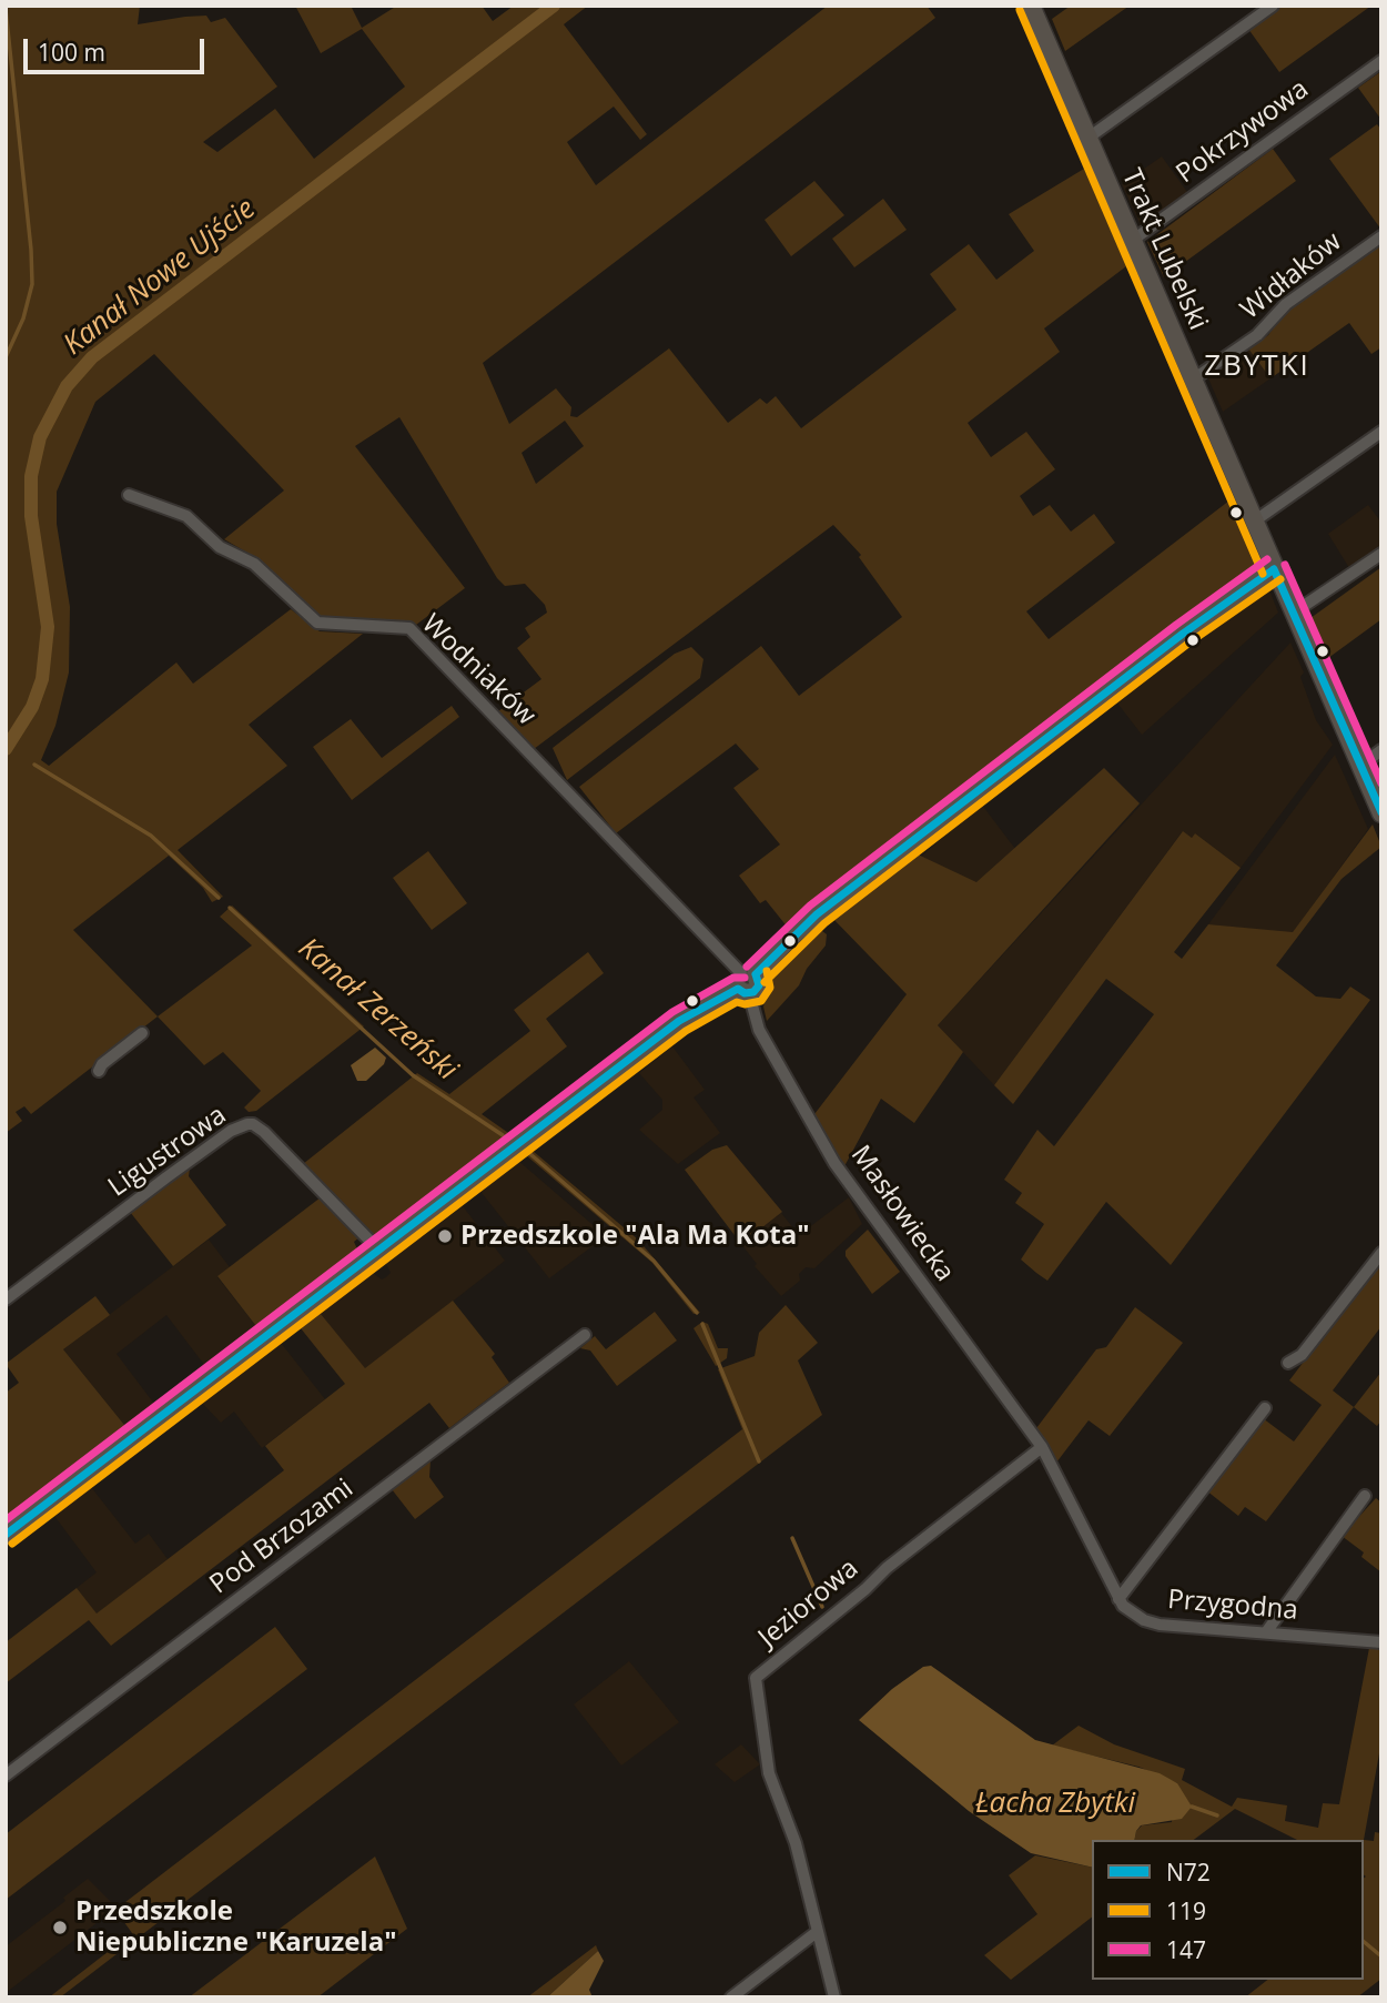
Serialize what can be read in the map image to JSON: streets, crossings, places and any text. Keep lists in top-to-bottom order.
{
  "streets": {
    "street": [
      "Pokrzywowa",
      "Trakt Lubelski",
      "Widłaków",
      "Wodniaków",
      "Ligustrowa",
      "Masłowiecka",
      "Pod Brzozami",
      "Jeziorowa",
      "Przygodna"
    ]
  },
  "crossings": [
    ["Pokrzywowa", "Trakt Lubelski"],
    ["Trakt Lubelski", "Widłaków"],
    ["Wodniaków", "Masłowiecka"],
    ["Masłowiecka", "Jeziorowa"],
    ["Masłowiecka", "Przygodna"],
    ["Jeziorowa", "Przygodna"]
  ],
  "districts": ["ZBYTKI"],
  "water": ["Kanał Nowe Ujście", "Kanał Zerzeński", "Łacha Zbytki"],
  "places": ["Przedszkole \"Ala Ma Kota\"", "Przedszkole Niepubliczne \"Karuzela\""],
  "lines": ["transit line 119", "transit line 147", "transit line N72"],
  "legend": ["N72", "119", "147"],
  "scale_bar": "100 m"
}
